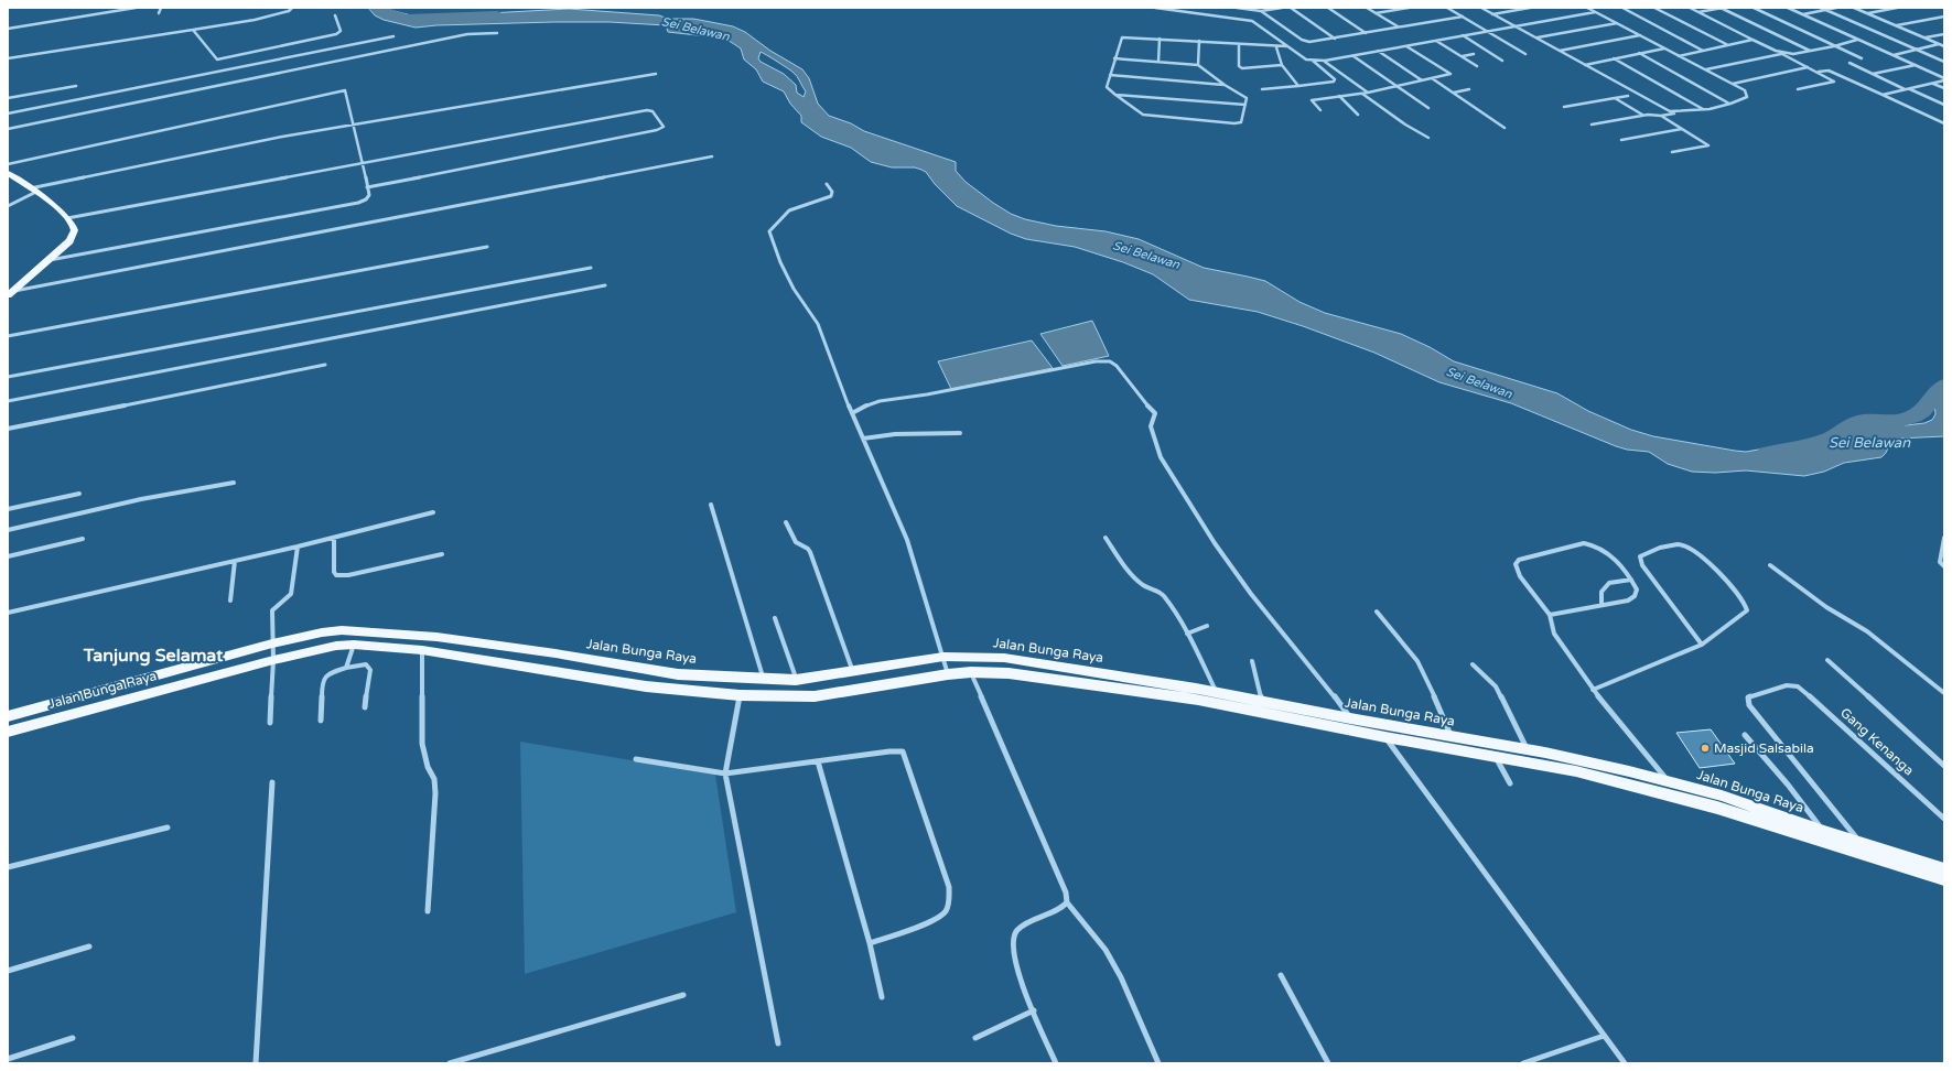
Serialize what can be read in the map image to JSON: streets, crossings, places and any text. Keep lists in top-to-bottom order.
{
  "streets": {
    "main road": ["Jalan Bunga Raya"],
    "street": ["Gang Kenanga"]
  },
  "crossings": [
    ["Jalan Bunga Raya", "Gang Kenanga"]
  ],
  "districts": ["Tanjung Selamat"],
  "water": ["Sei Belawan"],
  "places": ["Masjid Salsabila"]
}
